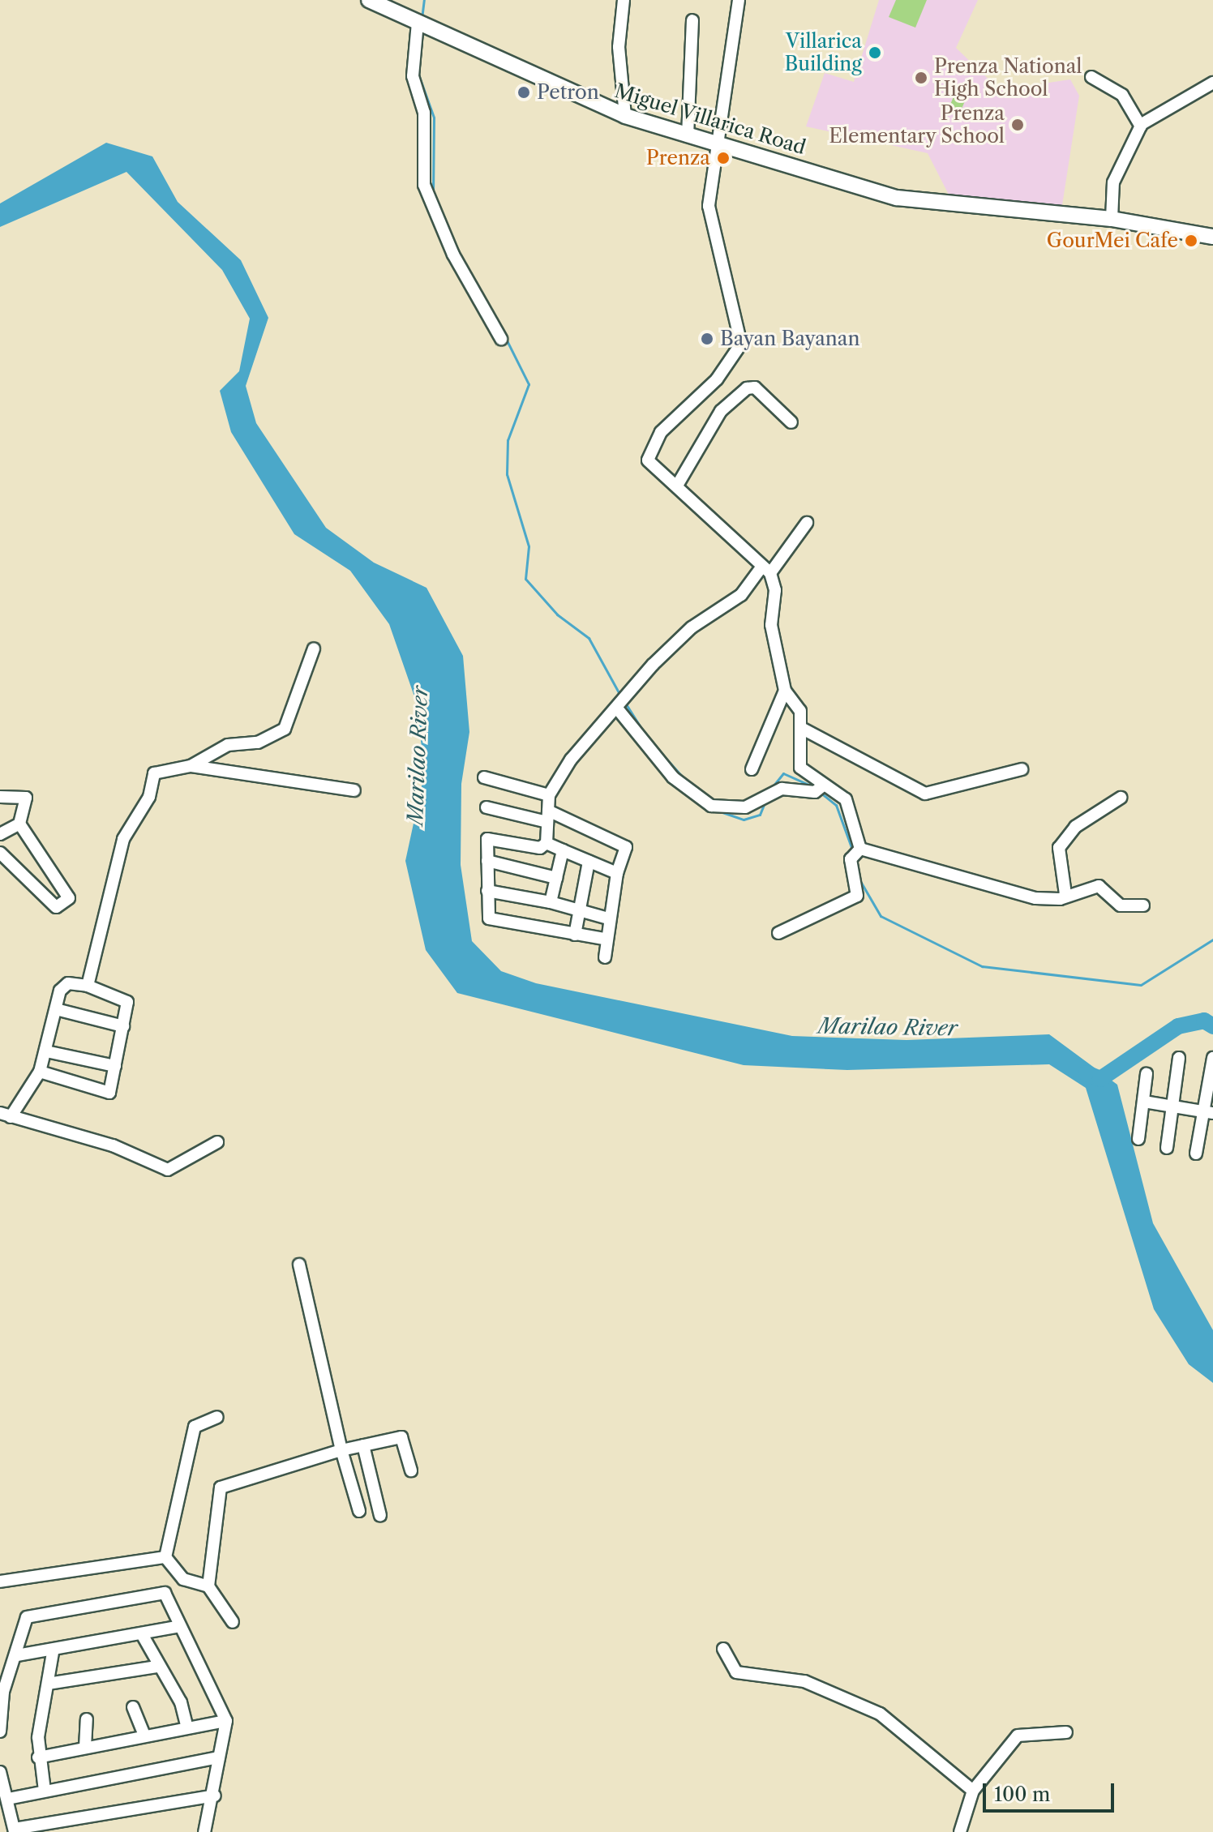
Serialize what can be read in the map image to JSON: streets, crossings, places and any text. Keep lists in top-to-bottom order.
{
  "streets": {
    "main road": ["Miguel Villarica Road"]
  },
  "water": ["Marilao River"],
  "places": [
    "Villarica Building",
    "Prenza National High School",
    "Petron",
    "Prenza Elementary School",
    "Prenza",
    "GourMei Cafe",
    "Bayan Bayanan"
  ],
  "scale_bar": "100 m"
}
